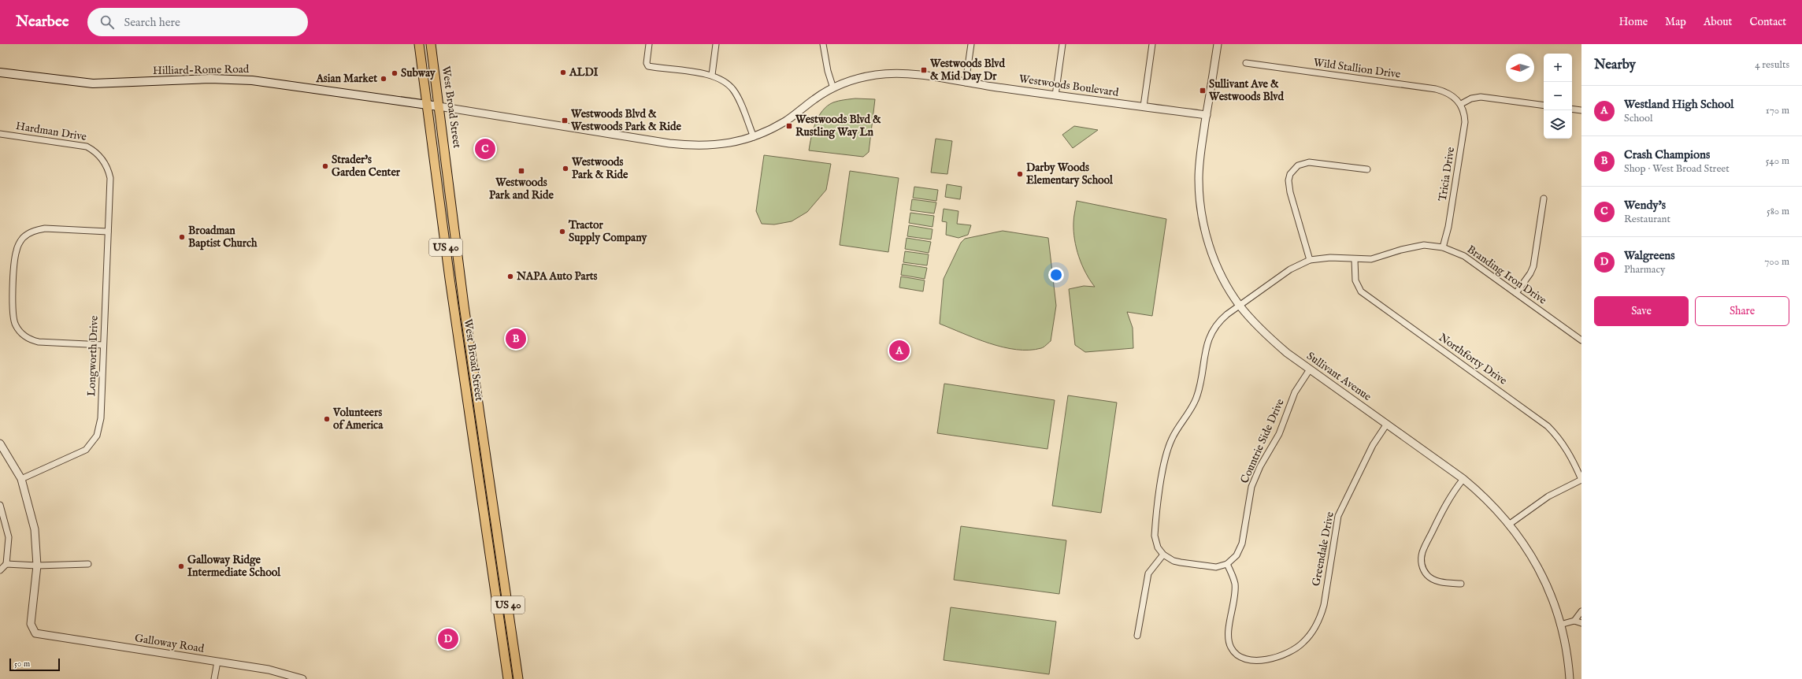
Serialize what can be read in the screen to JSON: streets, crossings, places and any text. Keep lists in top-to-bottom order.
{
  "streets": {
    "main road": ["Hilliard-Rome Road", "West Broad Street", "US 40"],
    "street": [
      "Wild Stallion Drive",
      "Westwoods Boulevard",
      "Hardman Drive",
      "Tricia Drive",
      "Branding Iron Drive",
      "Longworth Drive",
      "Northforty Drive",
      "Sullivant Avenue",
      "Countrie Side Drive",
      "Greendale Drive",
      "Galloway Road"
    ]
  },
  "crossings": [
    ["Wild Stallion Drive", "Tricia Drive"],
    ["Hilliard-Rome Road", "Westwoods Boulevard"],
    ["Hilliard-Rome Road", "West Broad Street"],
    ["Westwoods Boulevard", "West Broad Street"],
    ["Westwoods Boulevard", "Sullivant Avenue"],
    ["Hardman Drive", "Longworth Drive"],
    ["Tricia Drive", "Branding Iron Drive"],
    ["Branding Iron Drive", "Northforty Drive"],
    ["Branding Iron Drive", "Sullivant Avenue"],
    ["Sullivant Avenue", "Countrie Side Drive"],
    ["Sullivant Avenue", "Greendale Drive"],
    ["Countrie Side Drive", "Greendale Drive"]
  ],
  "places": {
    "transit": [
      "Westwoods Blvd & Mid Day Dr",
      "Sullivant Ave & Westwoods Blvd",
      "Westwoods Blvd & Westwoods Park & Ride",
      "Westwoods Blvd & Rustling Way Ln",
      "Westwoods Park and Ride"
    ],
    "other": [
      "ALDI",
      "Subway",
      "Asian Market",
      "Strader's Garden Center",
      "Westwoods Park & Ride",
      "Darby Woods Elementary School",
      "Tractor Supply Company",
      "Broadman Baptist Church",
      "NAPA Auto Parts",
      "Volunteers of America",
      "Galloway Ridge Intermediate School"
    ]
  },
  "scale_bar": "50 m",
  "north": "left",
  "page": {
    "header": "Nearbee",
    "search": "Search here",
    "nav": [
      "Home",
      "Map",
      "About",
      "Contact"
    ],
    "heading": ["Nearby", "4 results"],
    "map_buttons": ["+", "−"],
    "list": [
      {
        "mark": "A",
        "name": "Westland High School",
        "note": "School",
        "value": "170 m"
      },
      {
        "mark": "B",
        "name": "Crash Champions",
        "note": "Shop · West Broad Street",
        "value": "540 m"
      },
      {
        "mark": "C",
        "name": "Wendy's",
        "note": "Restaurant",
        "value": "580 m"
      },
      {
        "mark": "D",
        "name": "Walgreens",
        "note": "Pharmacy",
        "value": "700 m"
      }
    ],
    "pins": [
      "C",
      "B",
      "A",
      "D"
    ],
    "buttons": ["Save", "Share"],
    "scale": "50 m"
  }
}
